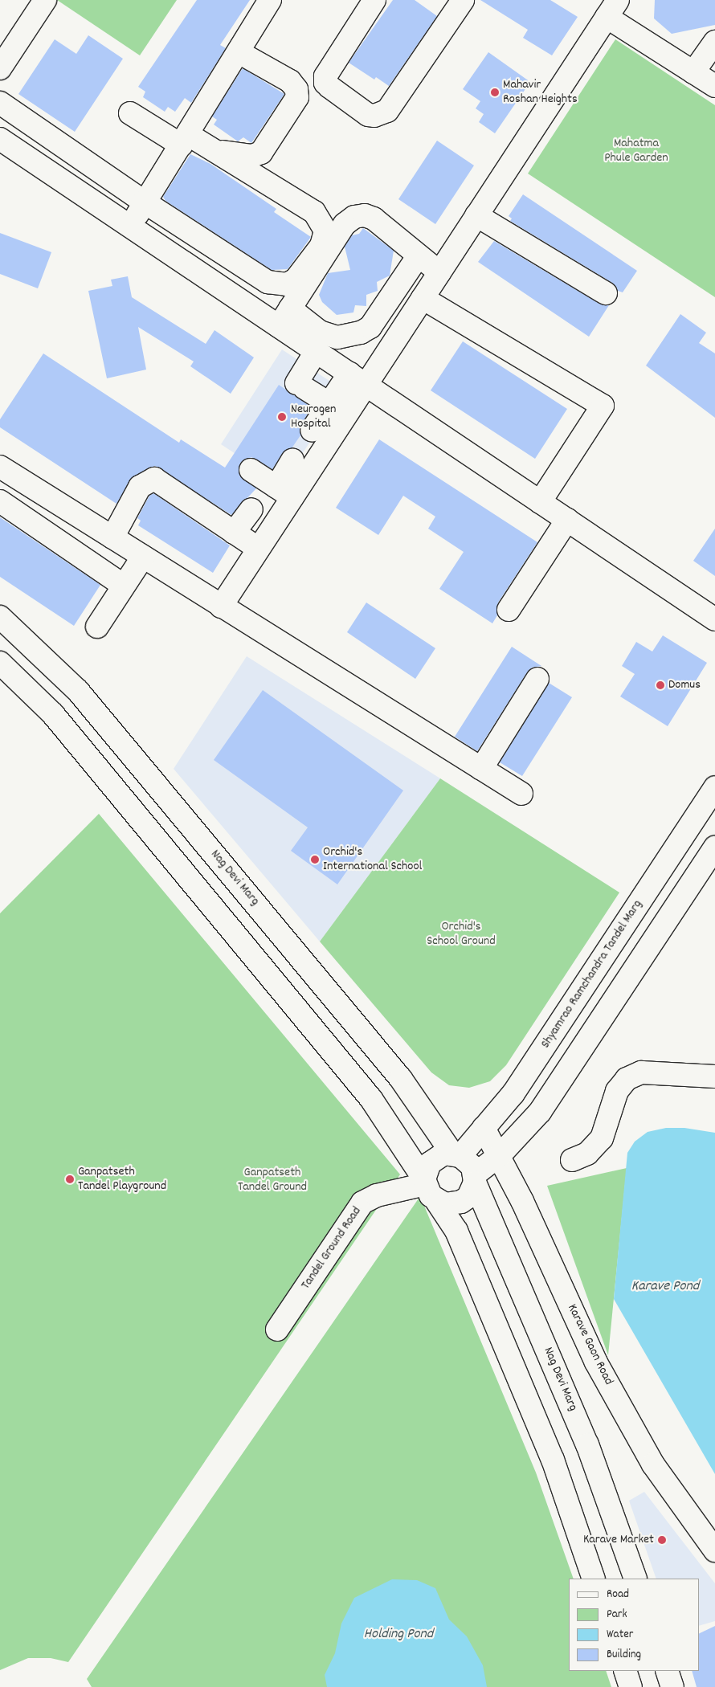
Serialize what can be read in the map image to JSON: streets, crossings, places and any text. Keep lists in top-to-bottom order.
{
  "streets": {
    "street": [
      "Nag Devi Marg",
      "Shyamrao Ramchandra Tandel Marg",
      "Tandel Ground Road",
      "Karave Gaon Road"
    ]
  },
  "crossings": [
    ["Nag Devi Marg", "Shyamrao Ramchandra Tandel Marg"],
    ["Nag Devi Marg", "Tandel Ground Road"],
    ["Shyamrao Ramchandra Tandel Marg", "Tandel Ground Road"],
    ["Shyamrao Ramchandra Tandel Marg", "Karave Gaon Road"]
  ],
  "water": ["Karave Pond", "Holding Pond"],
  "parks": ["Mahatma Phule Garden", "Orchid's School Ground", "Ganpatseth Tandel Ground"],
  "places": [
    "Mahavir Roshan Heights",
    "Neurogen Hospital",
    "Domus",
    "Orchid's International School",
    "Ganpatseth Tandel Playground",
    "Karave Market"
  ],
  "legend": [
    "Road",
    "Park",
    "Water",
    "Building"
  ]
}
